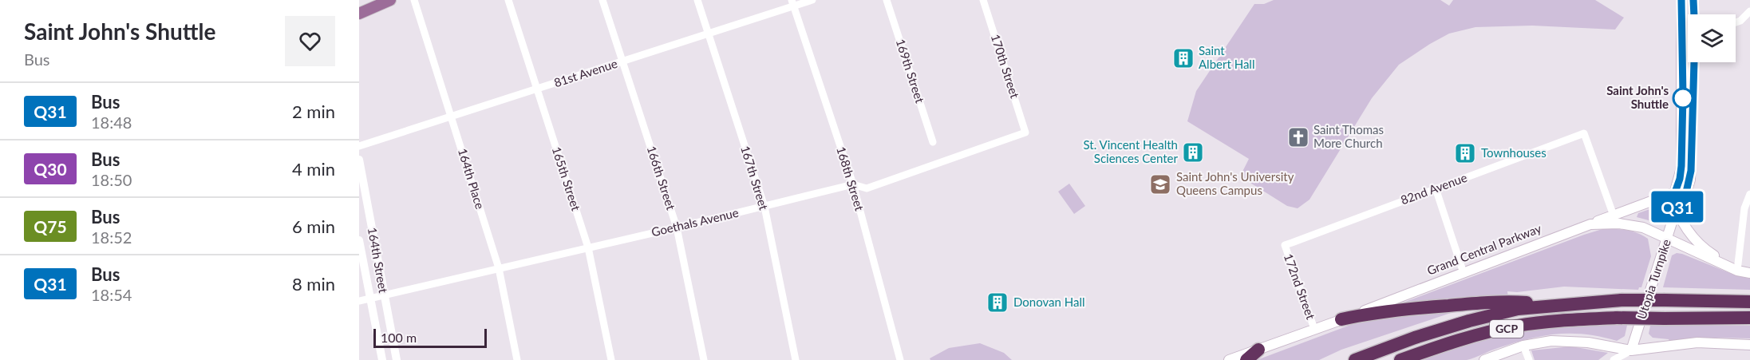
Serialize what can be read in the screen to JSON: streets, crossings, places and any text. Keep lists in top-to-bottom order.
{
  "streets": {
    "highway": ["GCP"],
    "main road": ["Grand Central Parkway", "Utopia Turnpike"],
    "street": [
      "170th Street",
      "169th Street",
      "81st Avenue",
      "166th Street",
      "167th Street",
      "164th Place",
      "165th Street",
      "168th Street",
      "82nd Avenue",
      "Goethals Avenue",
      "164th Street",
      "172nd Street"
    ]
  },
  "crossings": [
    ["170th Street", "Goethals Avenue"],
    ["81st Avenue", "166th Street"],
    ["81st Avenue", "167th Street"],
    ["81st Avenue", "164th Place"],
    ["81st Avenue", "165th Street"],
    ["81st Avenue", "168th Street"],
    ["166th Street", "Goethals Avenue"],
    ["167th Street", "Goethals Avenue"],
    ["164th Place", "Goethals Avenue"],
    ["165th Street", "Goethals Avenue"],
    ["168th Street", "Goethals Avenue"],
    ["82nd Avenue", "172nd Street"],
    ["Goethals Avenue", "164th Street"],
    ["Grand Central Parkway", "Utopia Turnpike"],
    ["Grand Central Parkway", "172nd Street"]
  ],
  "places": {
    "building": [
      "Saint Albert Hall",
      "St. Vincent Health Sciences Center",
      "Townhouses",
      "Donovan Hall"
    ],
    "other": ["Saint John's Shuttle"],
    "church": ["Saint Thomas More Church"],
    "school or university": ["Saint John's University Queens Campus"]
  },
  "lines": ["bus line Q31"],
  "scale_bar": "100 m",
  "page": {
    "heading": ["Saint John's Shuttle", "Bus"],
    "on_map": "Q31",
    "list": [
      {
        "mark": "Q31",
        "name": "Bus",
        "note": "18:48",
        "value": "2 min"
      },
      {
        "mark": "Q30",
        "name": "Bus",
        "note": "18:50",
        "value": "4 min"
      },
      {
        "mark": "Q75",
        "name": "Bus",
        "note": "18:52",
        "value": "6 min"
      },
      {
        "mark": "Q31",
        "name": "Bus",
        "note": "18:54",
        "value": "8 min"
      }
    ],
    "scale": "100 m"
  }
}
